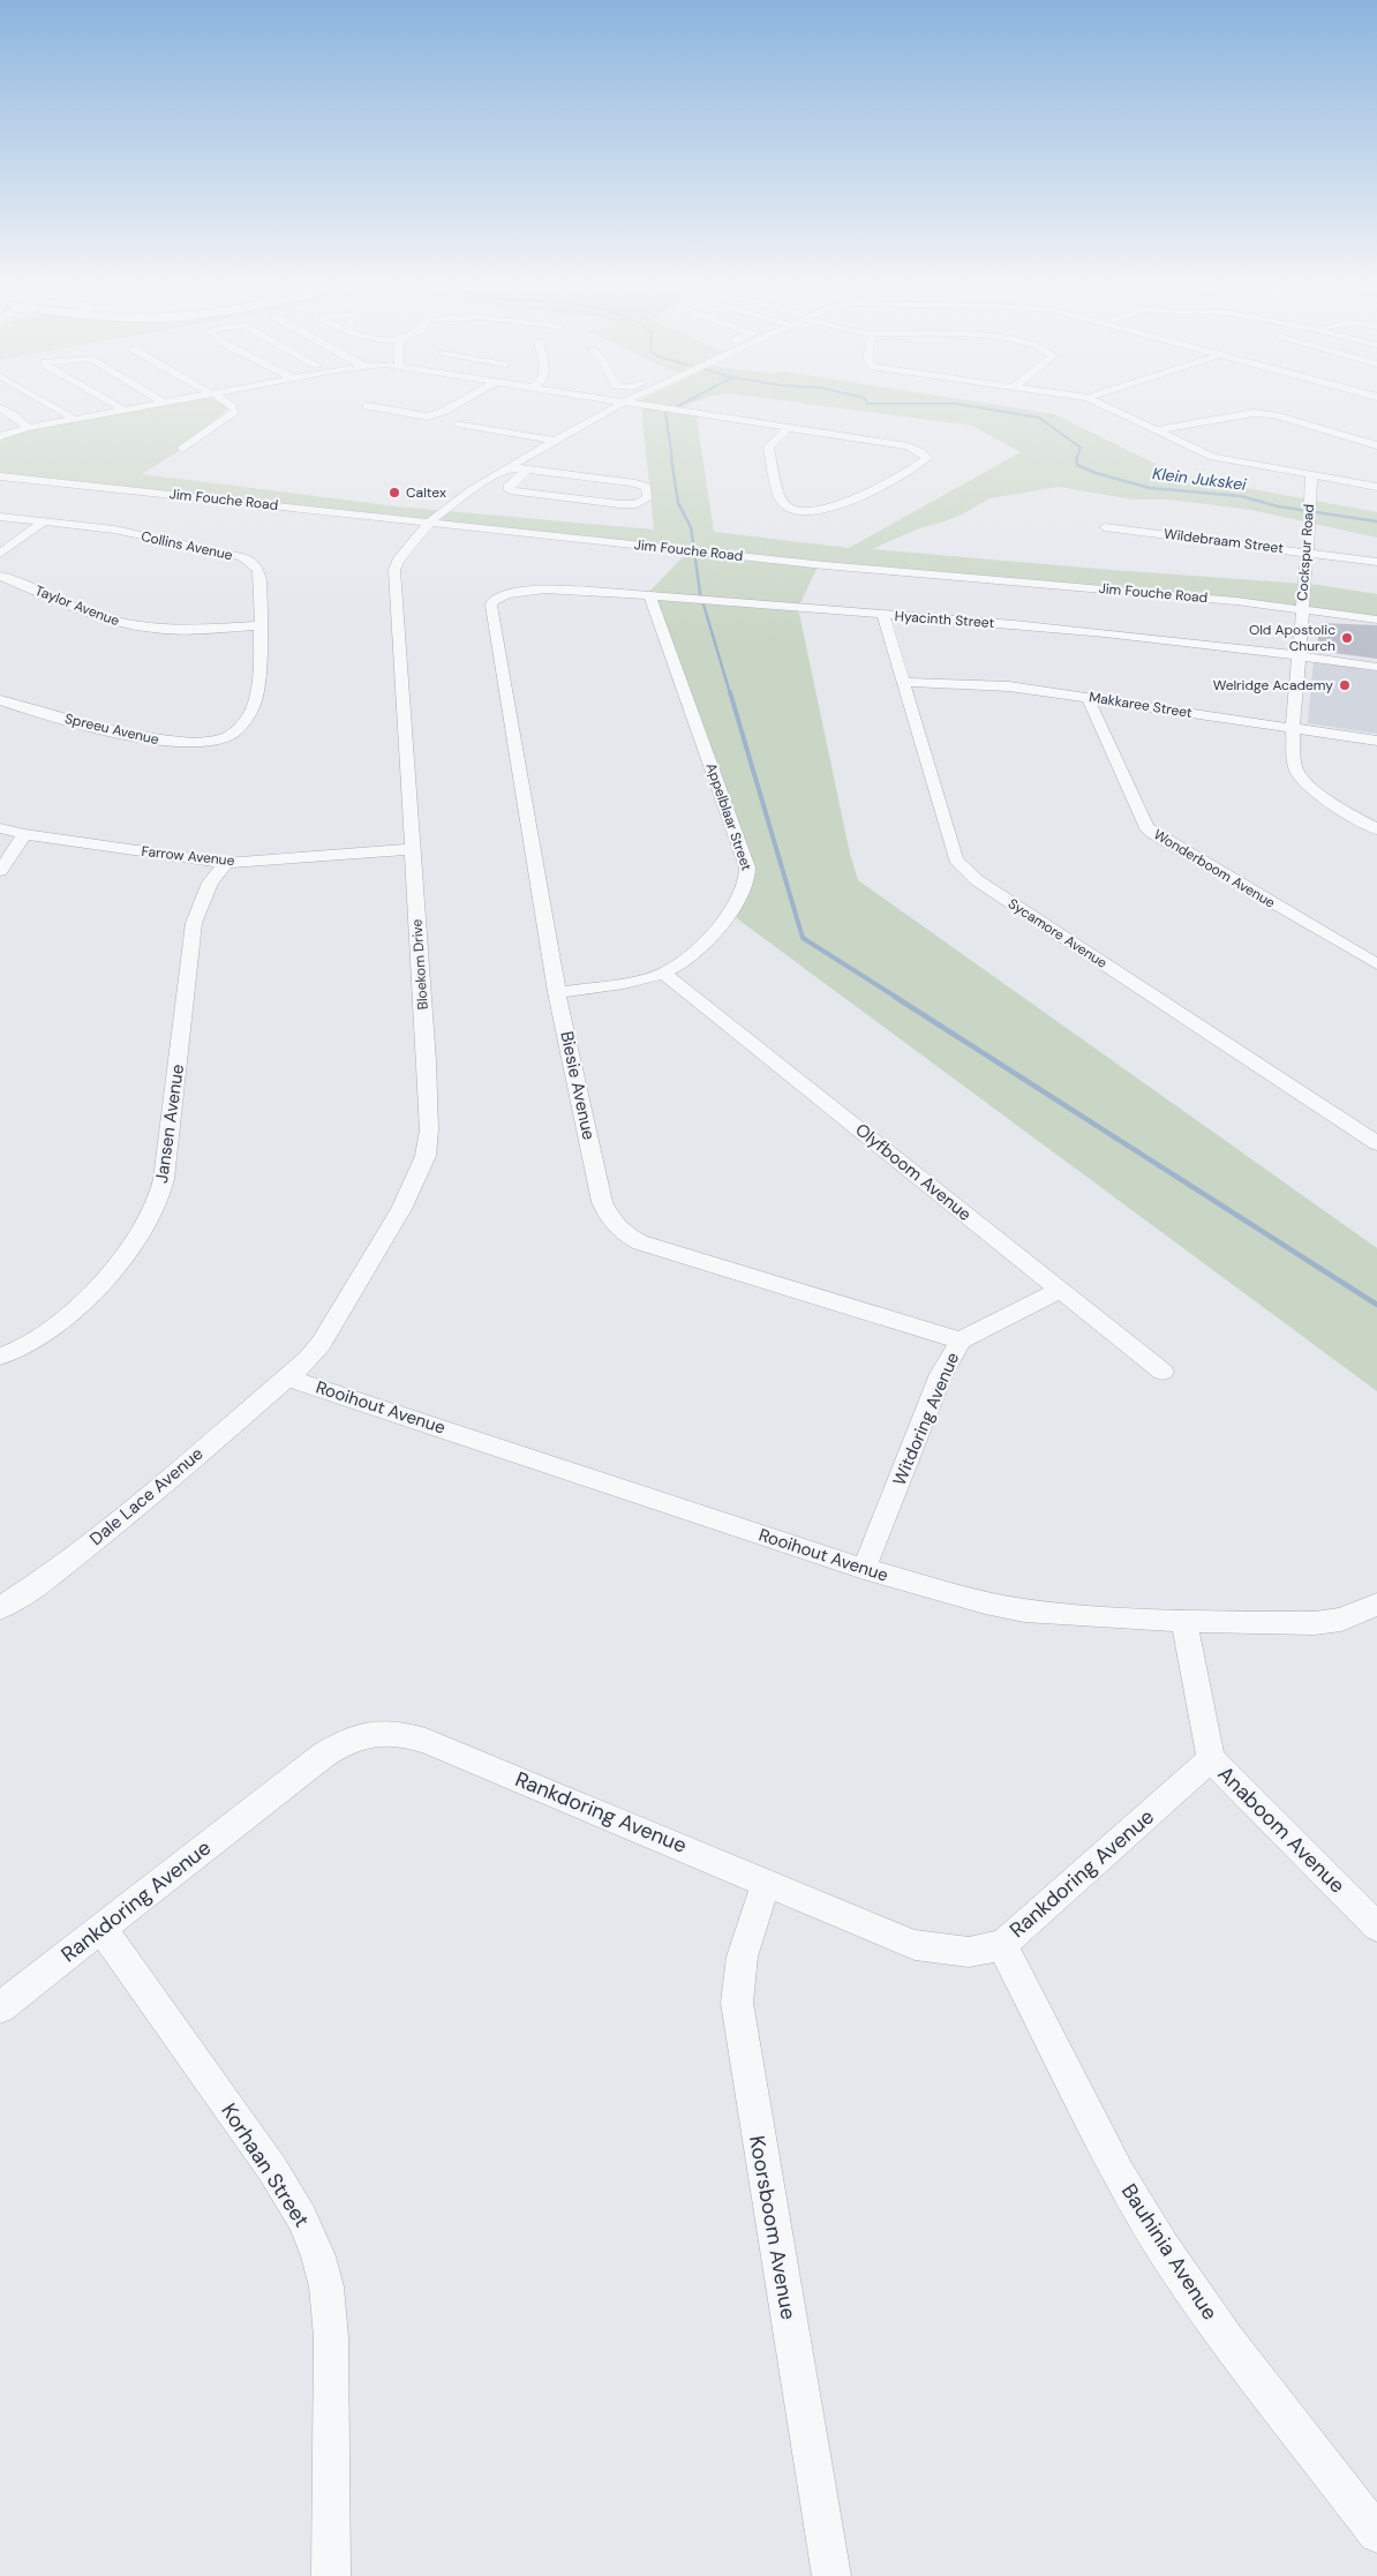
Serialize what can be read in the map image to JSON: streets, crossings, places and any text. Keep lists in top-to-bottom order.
{
  "streets": {
    "street": [
      "Jim Fouche Road",
      "Wildebraam Street",
      "Collins Avenue",
      "Cockspur Road",
      "Taylor Avenue",
      "Hyacinth Street",
      "Makkaree Street",
      "Spreeu Avenue",
      "Appelblaar Street",
      "Farrow Avenue",
      "Wonderboom Avenue",
      "Sycamore Avenue",
      "Bloekom Drive",
      "Biesie Avenue",
      "Jansen Avenue",
      "Olyfboom Avenue",
      "Rooihout Avenue",
      "Witdoring Avenue",
      "Dale Lace Avenue",
      "Rankdoring Avenue",
      "Anaboom Avenue",
      "Korhaan Street",
      "Koorsboom Avenue",
      "Bauhinia Avenue"
    ]
  },
  "crossings": [
    ["Jim Fouche Road", "Cockspur Road"],
    ["Jim Fouche Road", "Bloekom Drive"],
    ["Wildebraam Street", "Cockspur Road"],
    ["Collins Avenue", "Taylor Avenue"],
    ["Collins Avenue", "Spreeu Avenue"],
    ["Cockspur Road", "Hyacinth Street"],
    ["Cockspur Road", "Makkaree Street"],
    ["Hyacinth Street", "Appelblaar Street"],
    ["Hyacinth Street", "Sycamore Avenue"],
    ["Hyacinth Street", "Biesie Avenue"],
    ["Makkaree Street", "Wonderboom Avenue"],
    ["Makkaree Street", "Sycamore Avenue"],
    ["Appelblaar Street", "Biesie Avenue"],
    ["Appelblaar Street", "Olyfboom Avenue"],
    ["Farrow Avenue", "Bloekom Drive"],
    ["Farrow Avenue", "Jansen Avenue"],
    ["Bloekom Drive", "Rooihout Avenue"],
    ["Bloekom Drive", "Dale Lace Avenue"],
    ["Biesie Avenue", "Witdoring Avenue"],
    ["Olyfboom Avenue", "Witdoring Avenue"],
    ["Rooihout Avenue", "Witdoring Avenue"],
    ["Rooihout Avenue", "Dale Lace Avenue"],
    ["Rooihout Avenue", "Anaboom Avenue"],
    ["Rankdoring Avenue", "Anaboom Avenue"],
    ["Rankdoring Avenue", "Korhaan Street"],
    ["Rankdoring Avenue", "Koorsboom Avenue"],
    ["Rankdoring Avenue", "Bauhinia Avenue"]
  ],
  "water": ["Klein Jukskei"],
  "places": ["Caltex", "Old Apostolic Church", "Welridge Academy"]
}
